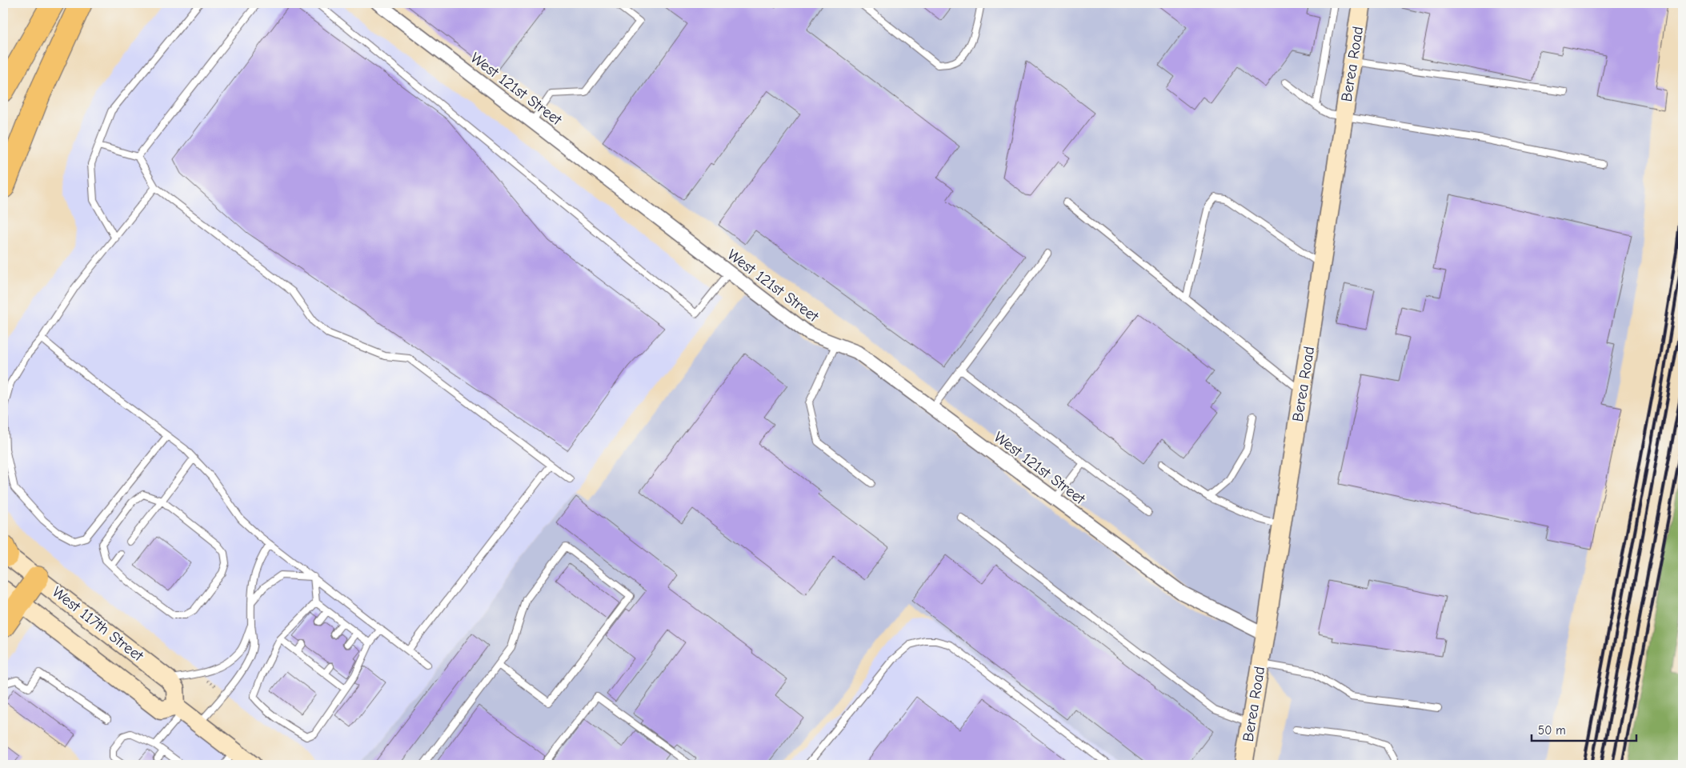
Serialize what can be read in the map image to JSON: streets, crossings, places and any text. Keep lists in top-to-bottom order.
{
  "streets": {
    "main road": ["Berea Road", "West 117th Street"],
    "street": ["West 121st Street"]
  },
  "crossings": [
    ["Berea Road", "West 121st Street"]
  ],
  "scale_bar": "50 m"
}
